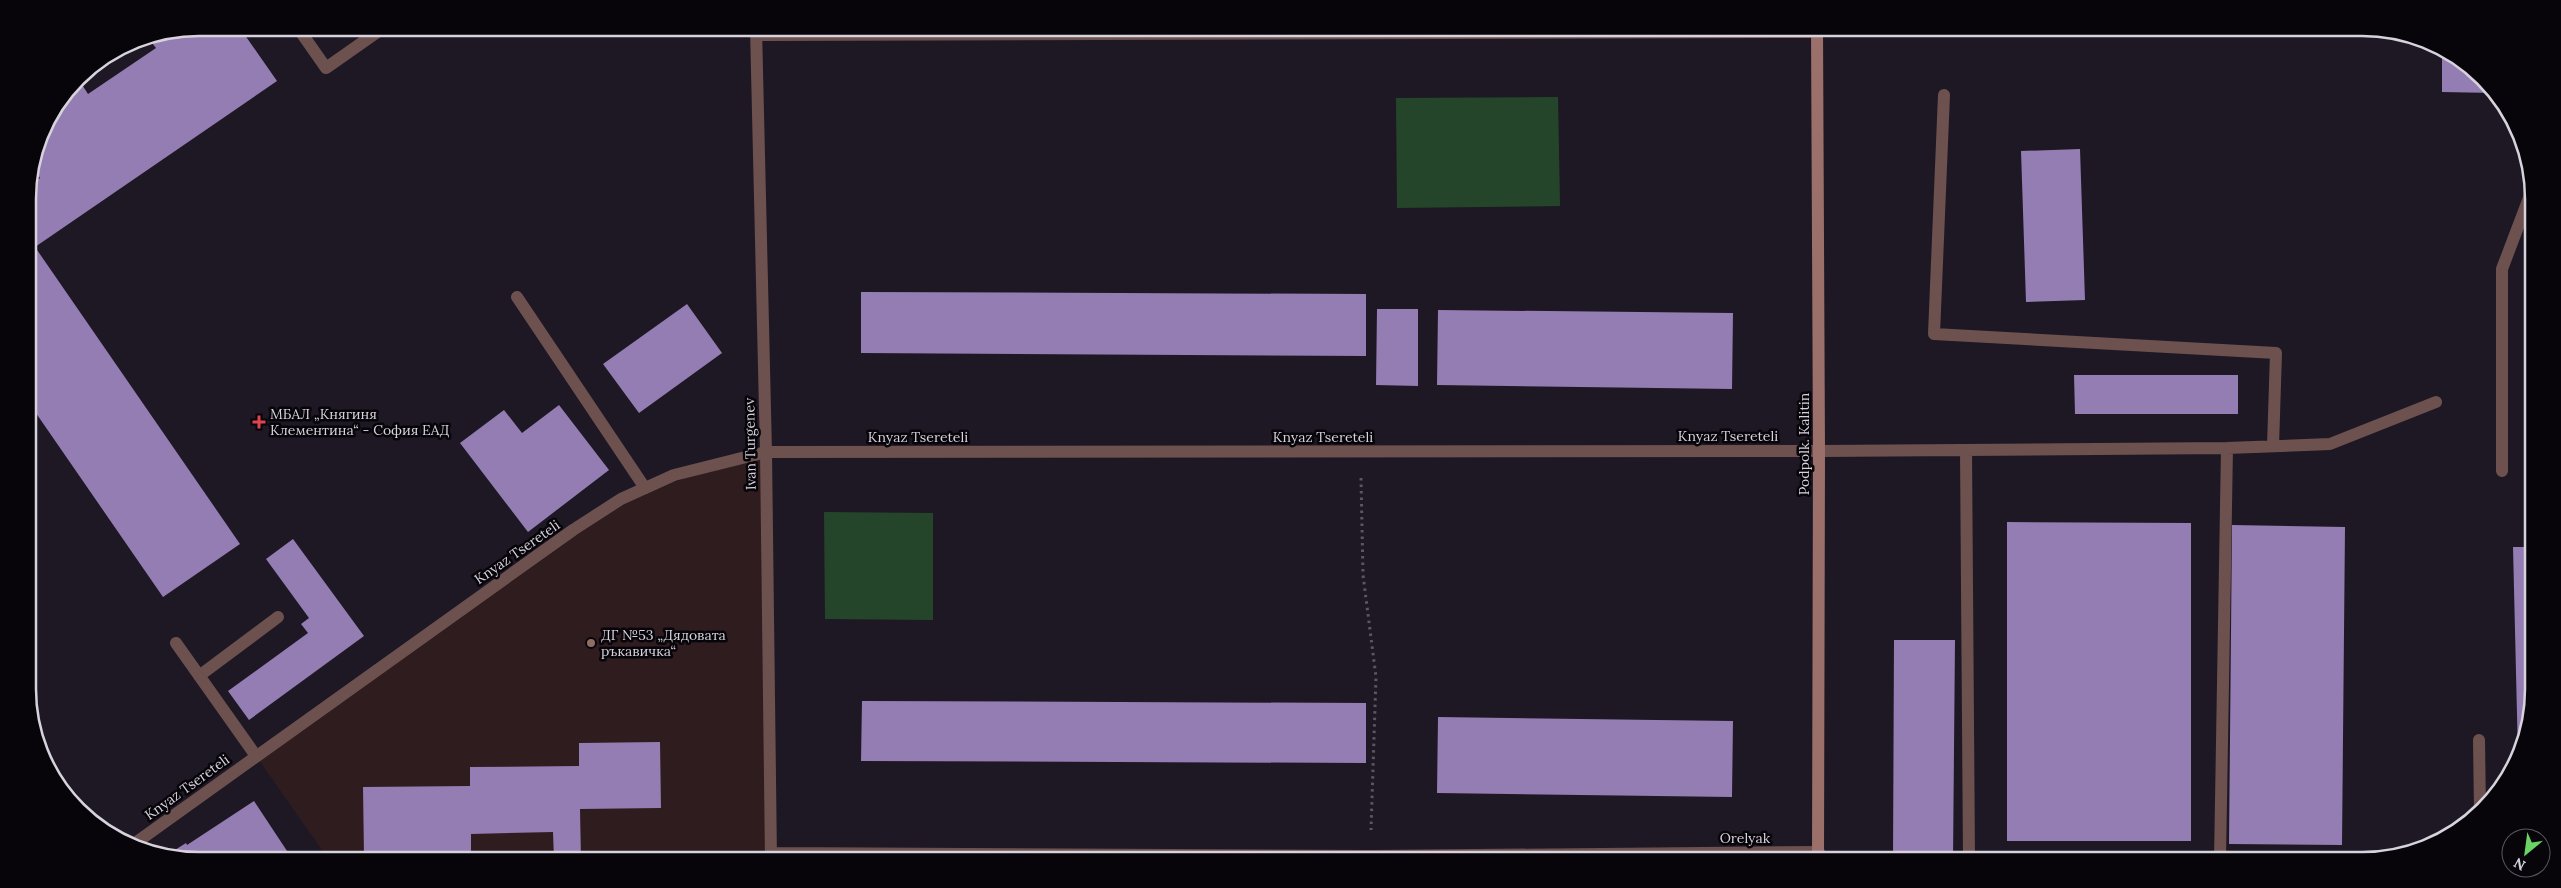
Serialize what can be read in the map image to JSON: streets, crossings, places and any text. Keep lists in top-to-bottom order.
{
  "streets": {
    "street": ["Knyaz Tsereteli", "Ivan Turgenev", "Podpolk. Kalitin"]
  },
  "crossings": [
    ["Knyaz Tsereteli", "Ivan Turgenev"],
    ["Knyaz Tsereteli", "Podpolk. Kalitin"]
  ],
  "places": {
    "health": ["МБАЛ „Княгиня Клементина“ - София ЕАД"],
    "other": ["ДГ №53 „Дядовата ръкавичка“"]
  },
  "north": "bottom left"
}
